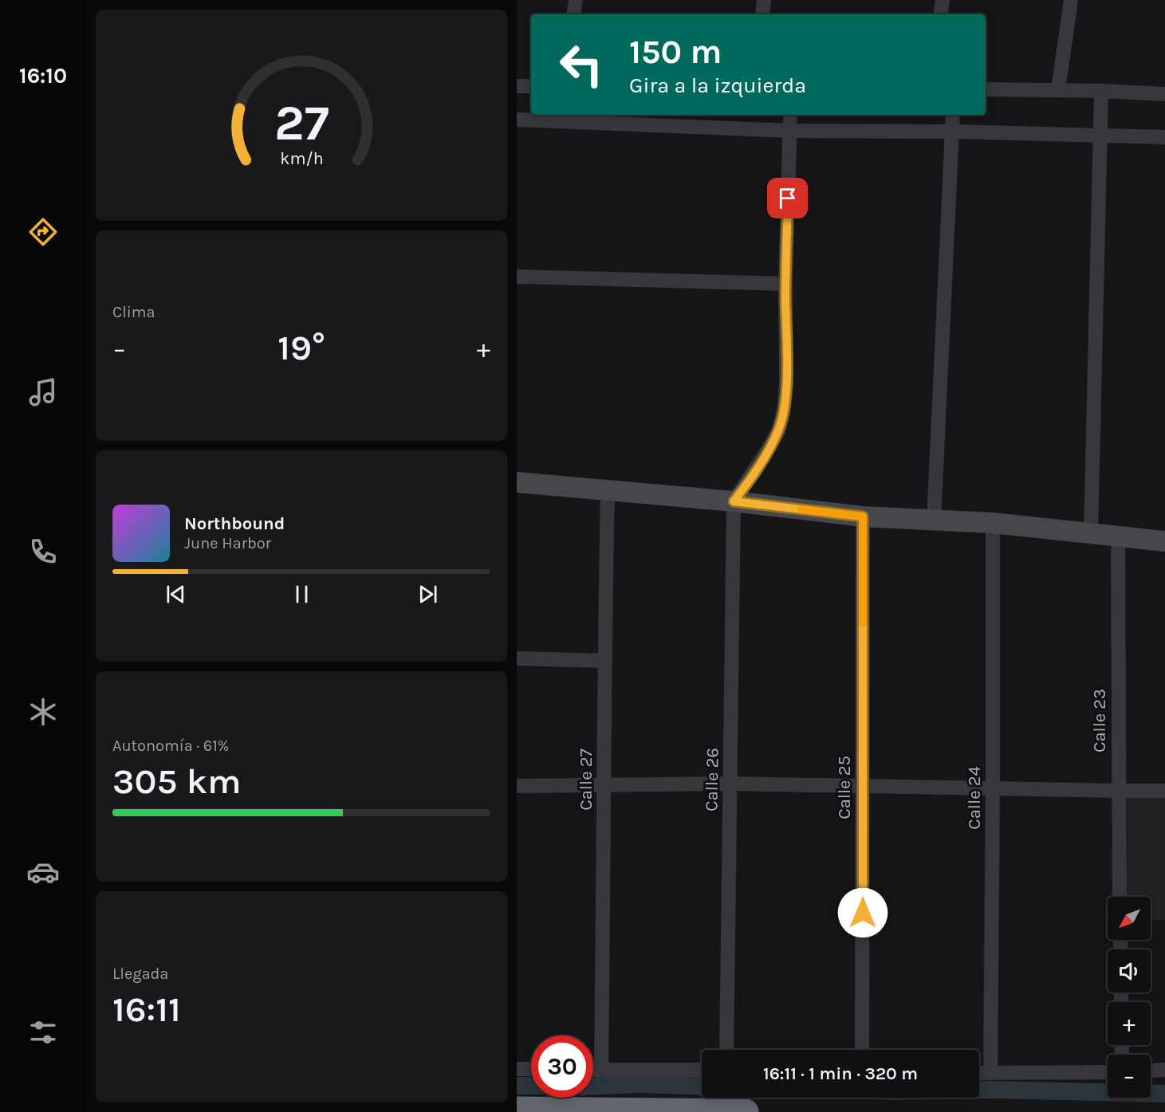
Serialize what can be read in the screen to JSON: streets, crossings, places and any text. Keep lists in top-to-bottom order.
{
  "streets": {
    "street": [
      "Calle 23",
      "Calle 27",
      "Calle 26",
      "Calle 25",
      "Calle 24"
    ]
  },
  "north": "bottom left",
  "page": {
    "tabs": "16:10",
    "turn": ["150 m", "Gira a la izquierda"],
    "tile": [
      "Clima",
      ["Autonomía · 61%", "305 km"],
      ["Llegada", "16:11"]
    ],
    "heat": ["−", "19°", "+"],
    "song": ["Northbound", "June Harbor"],
    "map_buttons": ["+", "−"],
    "limit": "30",
    "trip": "16:11 · 1 min · 320 m",
    "gauge": ["27", "km/h"]
  }
}
